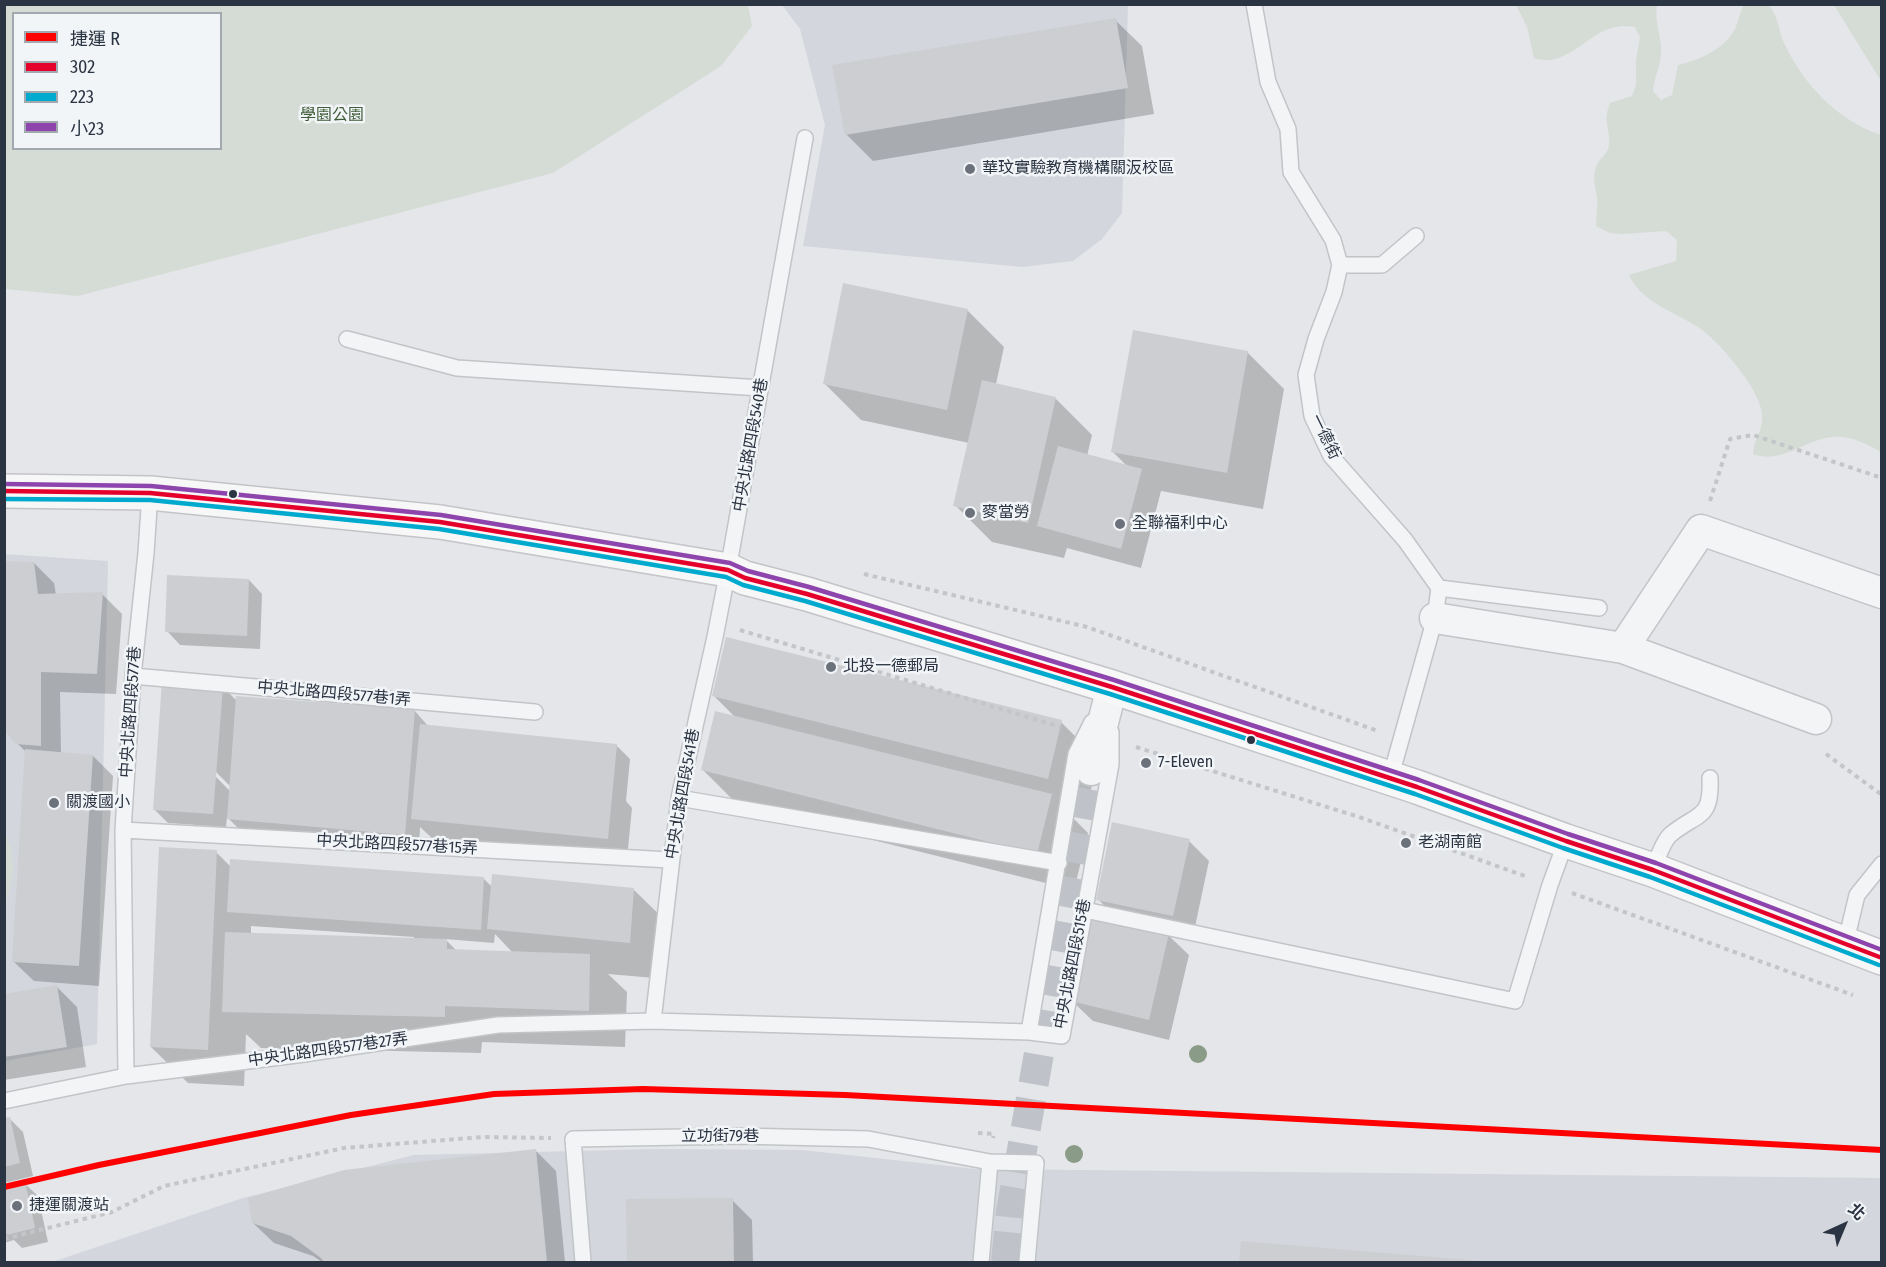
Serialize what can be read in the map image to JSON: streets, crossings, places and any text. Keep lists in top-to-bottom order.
{
  "streets": {
    "lane": [
      "一德街",
      "中央北路四段540巷",
      "中央北路四段577巷1弄",
      "中央北路四段577巷",
      "中央北路四段541巷",
      "中央北路四段577巷15弄",
      "中央北路四段515巷",
      "中央北路四段577巷27弄",
      "立功街79巷"
    ]
  },
  "crossings": [
    ["中央北路四段540巷", "中央北路四段541巷"],
    ["中央北路四段577巷1弄", "中央北路四段577巷"],
    ["中央北路四段577巷", "中央北路四段577巷15弄"],
    ["中央北路四段577巷", "中央北路四段577巷27弄"],
    ["中央北路四段541巷", "中央北路四段577巷15弄"],
    ["中央北路四段541巷", "中央北路四段577巷27弄"],
    ["中央北路四段515巷", "中央北路四段577巷27弄"]
  ],
  "parks": ["學園公園"],
  "places": [
    "華玟實驗教育機構關汳校區",
    "麥當勞",
    "全聯福利中心",
    "北投一德郵局",
    "7-Eleven",
    "關渡國小",
    "老湖南館",
    "捷運關渡站"
  ],
  "lines": [
    "transit line 小23",
    "transit line 302",
    "transit line 223",
    "metro line R"
  ],
  "legend": [
    "捷運 R",
    "302",
    "223",
    "小23"
  ],
  "north": "top right"
}
